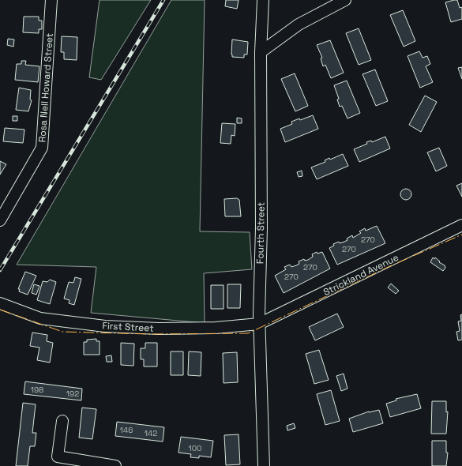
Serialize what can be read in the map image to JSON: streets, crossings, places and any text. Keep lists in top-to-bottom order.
{
  "streets": {
    "street": [
      "Rosa Nell Howard Street",
      "Fourth Street",
      "Strickland Avenue",
      "First Street"
    ]
  },
  "crossings": [
    ["Fourth Street", "Strickland Avenue"],
    ["Fourth Street", "First Street"],
    ["Strickland Avenue", "First Street"]
  ],
  "house_numbers": [
    "270",
    "270",
    "270",
    "270",
    "198",
    "192",
    "146",
    "142",
    "100"
  ]
}
